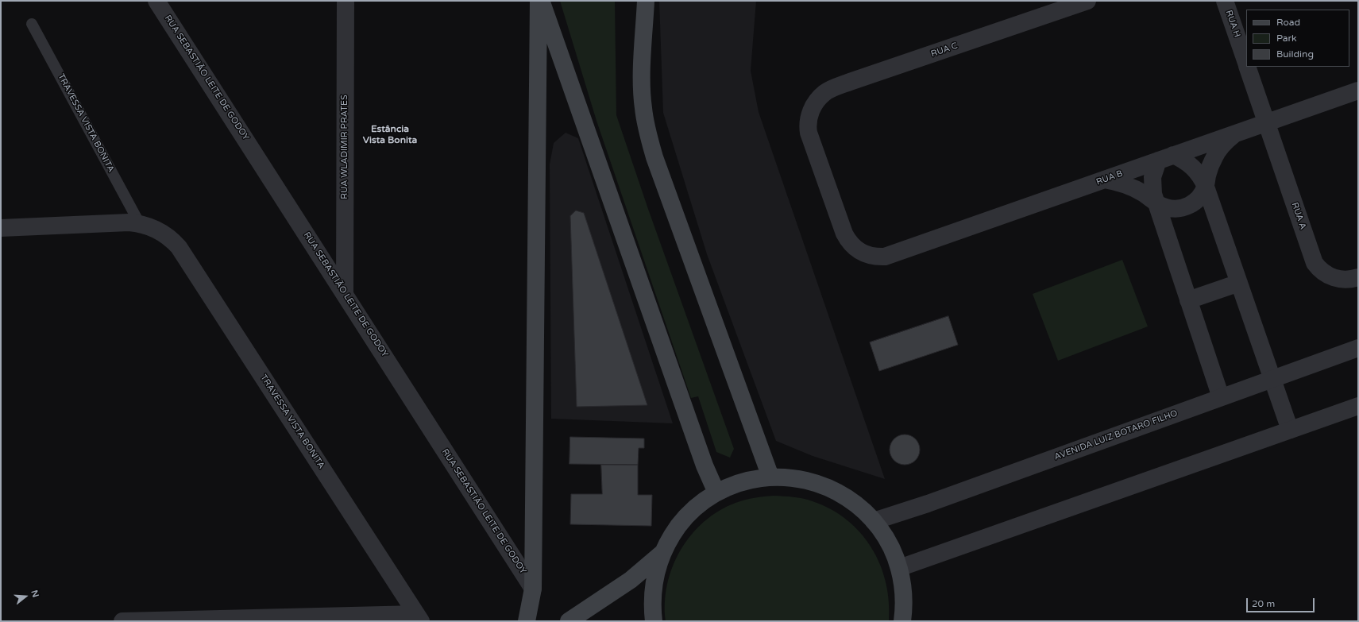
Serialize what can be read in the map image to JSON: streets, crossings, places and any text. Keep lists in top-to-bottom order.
{
  "streets": {
    "street": [
      "RUA H",
      "RUA C",
      "RUA SEBASTIÃO LEITE DE GODOY",
      "TRAVESSA VISTA BONITA",
      "RUA WLADIMIR PRATES",
      "RUA B",
      "RUA A",
      "AVENIDA LUIZ BOTARO FILHO"
    ]
  },
  "crossings": [
    ["RUA H", "RUA B"],
    ["RUA H", "RUA A"],
    ["RUA C", "RUA B"],
    ["RUA SEBASTIÃO LEITE DE GODOY", "RUA WLADIMIR PRATES"],
    ["RUA B", "RUA A"]
  ],
  "districts": ["Estância Vista Bonita"],
  "legend": ["Road", "Park", "Building"],
  "scale_bar": "20 m",
  "north": "right"
}
